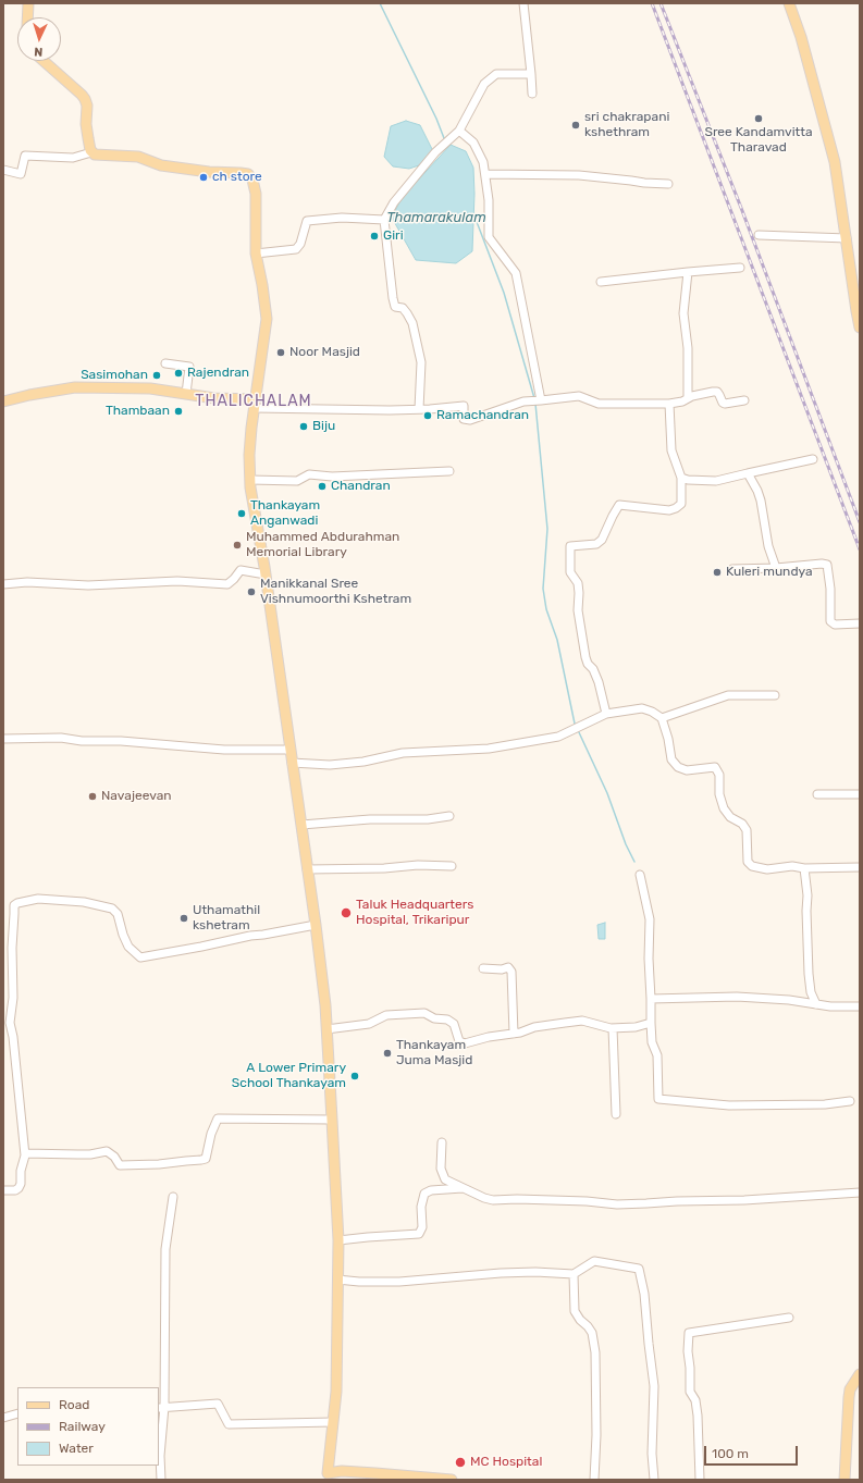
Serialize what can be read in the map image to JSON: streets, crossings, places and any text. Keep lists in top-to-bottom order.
{
  "districts": ["THALICHALAM"],
  "water": ["Thamarakulam"],
  "places": [
    "Sree Kandamvitta Tharavad",
    "sri chakrapani kshethram",
    "ch store",
    "Giri",
    "Noor Masjid",
    "Rajendran",
    "Sasimohan",
    "Thambaan",
    "Ramachandran",
    "Biju",
    "Chandran",
    "Thankayam Anganwadi",
    "Muhammed Abdurahman Memorial Library",
    "Kuleri mundya",
    "Manikkanal Sree Vishnumoorthi Kshetram",
    "Navajeevan",
    "Taluk Headquarters Hospital, Trikaripur",
    "Uthamathil kshetram",
    "Thankayam Juma Masjid",
    "A Lower Primary School Thankayam",
    "MC Hospital"
  ],
  "legend": ["Road", "Railway", "Water"],
  "scale_bar": "100 m",
  "north": "bottom"
}
